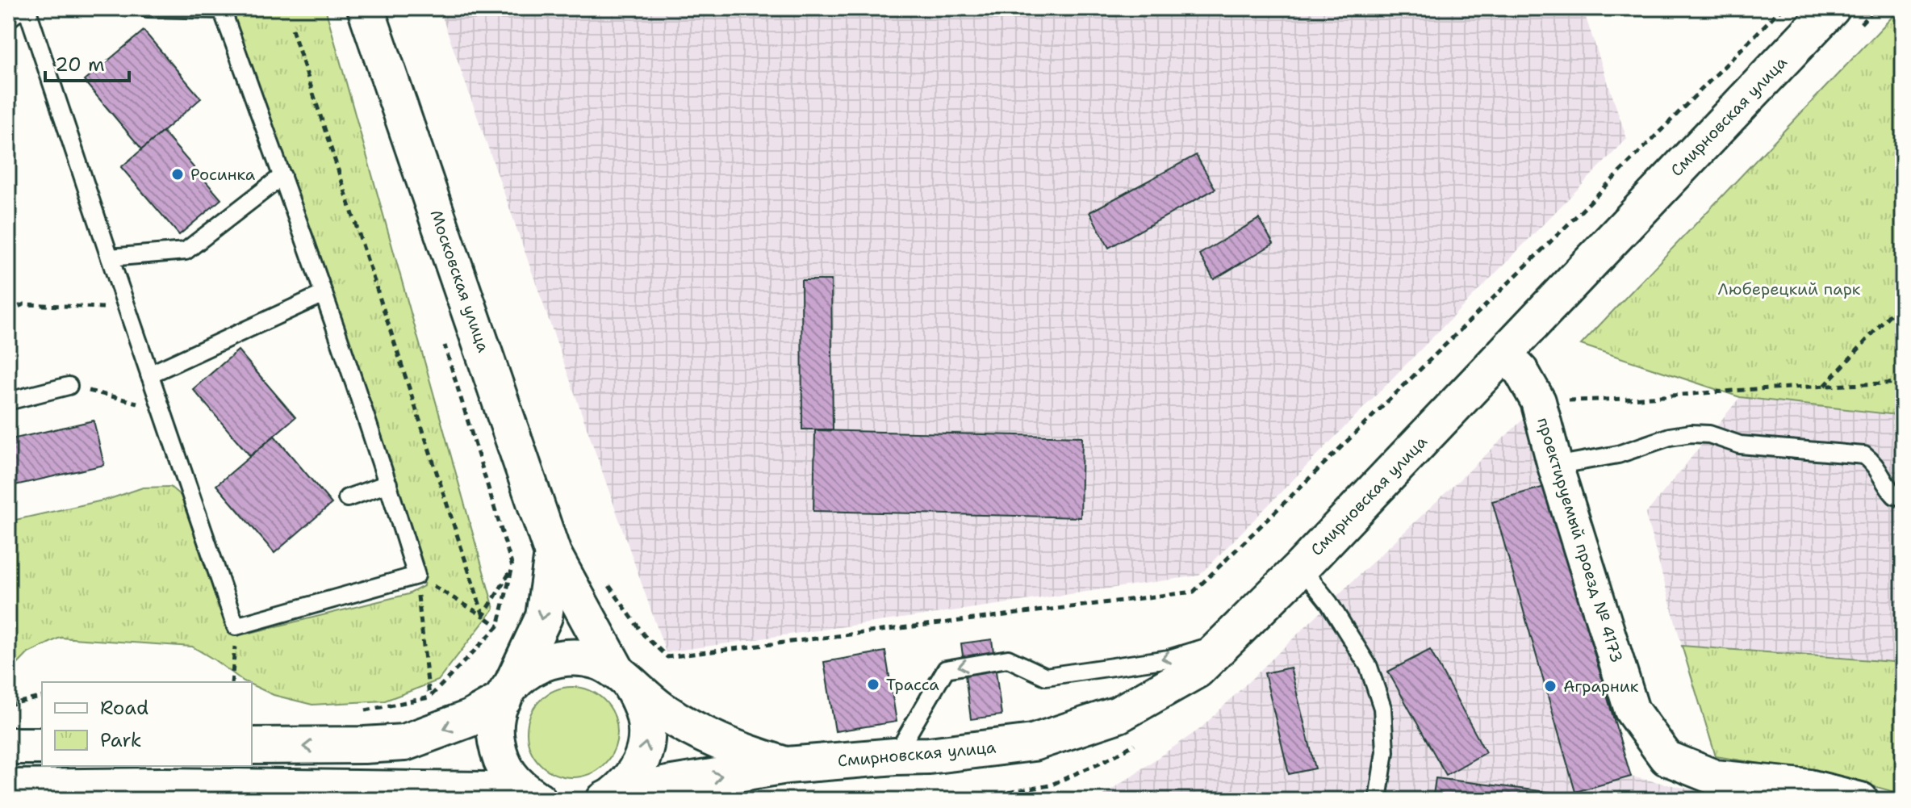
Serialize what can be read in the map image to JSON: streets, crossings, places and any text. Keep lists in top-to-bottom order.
{
  "streets": {
    "main road": ["Смирновская улица", "Московская улица"],
    "street": ["проектируемый проезд № 4173"]
  },
  "crossings": [
    ["Смирновская улица", "Московская улица"],
    ["Смирновская улица", "проектируемый проезд № 4173"]
  ],
  "parks": ["Люберецкий парк"],
  "places": ["Росинка", "Трасса", "Аграрник"],
  "legend": ["Road", "Park"],
  "scale_bar": "20 m"
}
